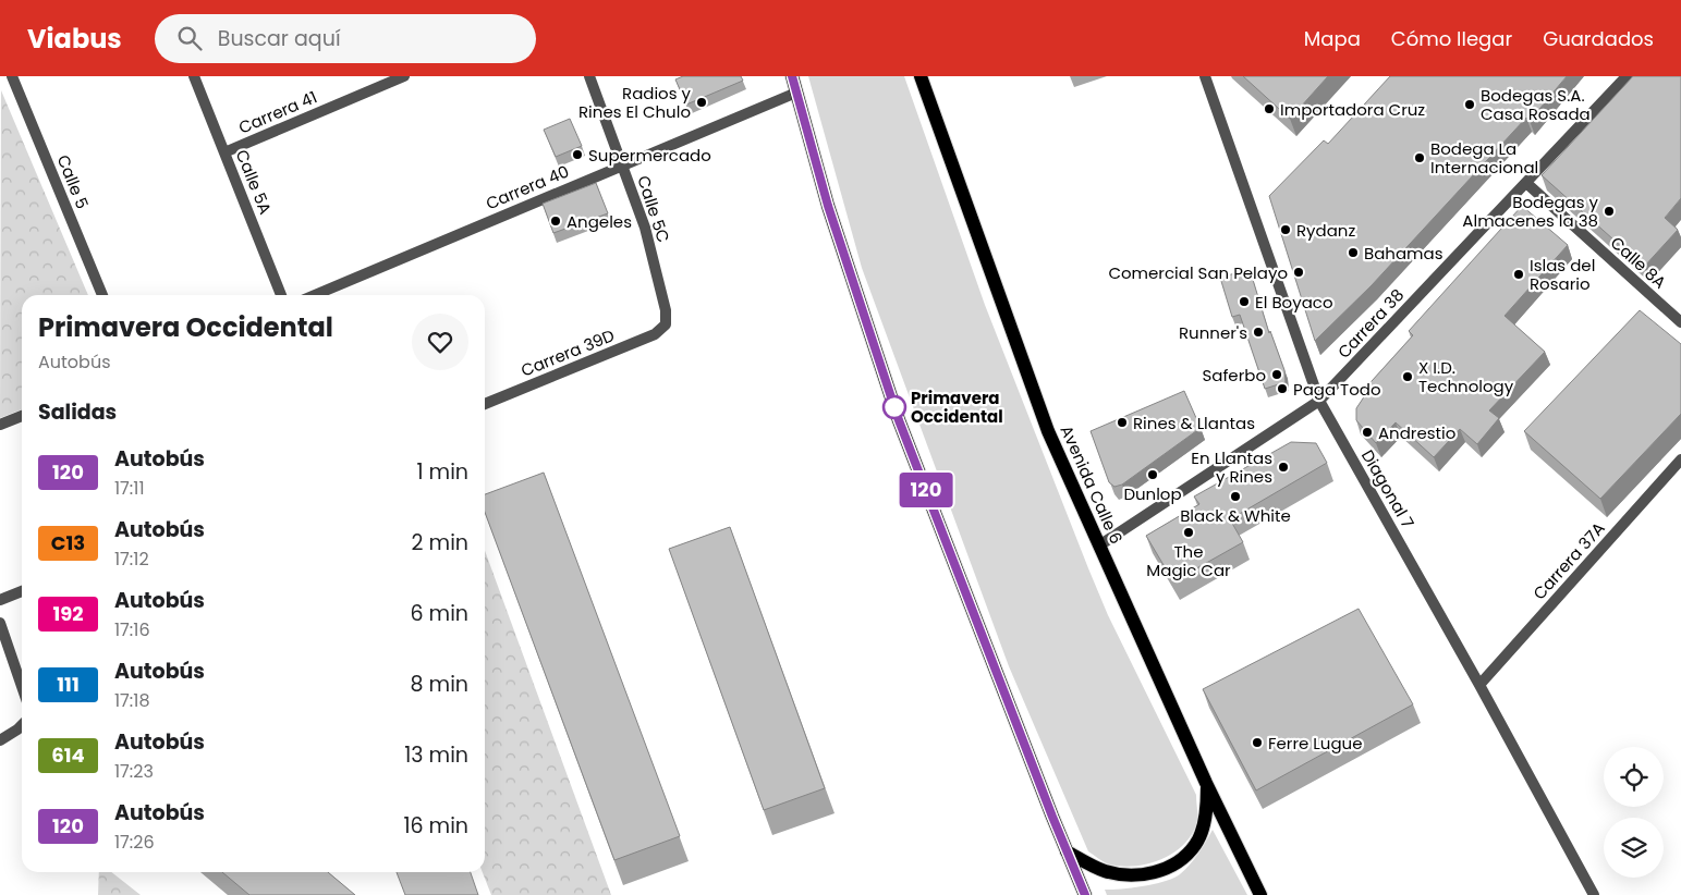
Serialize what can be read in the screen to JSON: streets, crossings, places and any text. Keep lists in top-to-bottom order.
{
  "streets": {
    "main road": ["Avenida Calle 6"],
    "street": [
      "Carrera 41",
      "Calle 5",
      "Calle 5A",
      "Carrera 40",
      "Calle 5C",
      "Calle 8A",
      "Carrera 38",
      "Carrera 39D",
      "Diagonal 7",
      "Carrera 37A"
    ]
  },
  "crossings": [
    ["Carrera 41", "Calle 5A"],
    ["Carrera 40", "Calle 5C"],
    ["Calle 5C", "Carrera 39D"],
    ["Calle 8A", "Carrera 38"],
    ["Carrera 38", "Avenida Calle 6"],
    ["Carrera 38", "Diagonal 7"],
    ["Diagonal 7", "Carrera 37A"]
  ],
  "places": [
    "Radios y Rines El Chulo",
    "Bodegas S.A. Casa Rosada",
    "Importadora Cruz",
    "Supermercado",
    "Bodega La Internacional",
    "Bodegas y Almacenes la 38",
    "Angeles",
    "Rydanz",
    "Bahamas",
    "Comercial San Pelayo",
    "Islas del Rosario",
    "El Boyaco",
    "Runner's",
    "Saferbo",
    "X I.D. Technology",
    "Paga Todo",
    "Primavera Occidental",
    "Rines & Llantas",
    "Andrestio",
    "En Llantas y Rines",
    "Dunlop",
    "Black & White",
    "The Magic Car",
    "Ferre Lugue"
  ],
  "lines": ["bus line 120"],
  "page": {
    "header": "Viabus",
    "search": "Buscar aquí",
    "nav": ["Mapa", "Cómo llegar", "Guardados"],
    "on_map": "120",
    "heading": [
      ["Primavera Occidental", "Autobús"],
      "Salidas"
    ],
    "list": [
      {
        "mark": "120",
        "name": "Autobús",
        "note": "17:11",
        "value": "1 min"
      },
      {
        "mark": "C13",
        "name": "Autobús",
        "note": "17:12",
        "value": "2 min"
      },
      {
        "mark": "192",
        "name": "Autobús",
        "note": "17:16",
        "value": "6 min"
      },
      {
        "mark": "111",
        "name": "Autobús",
        "note": "17:18",
        "value": "8 min"
      },
      {
        "mark": "614",
        "name": "Autobús",
        "note": "17:23",
        "value": "13 min"
      },
      {
        "mark": "120",
        "name": "Autobús",
        "note": "17:26",
        "value": "16 min"
      }
    ]
  }
}
